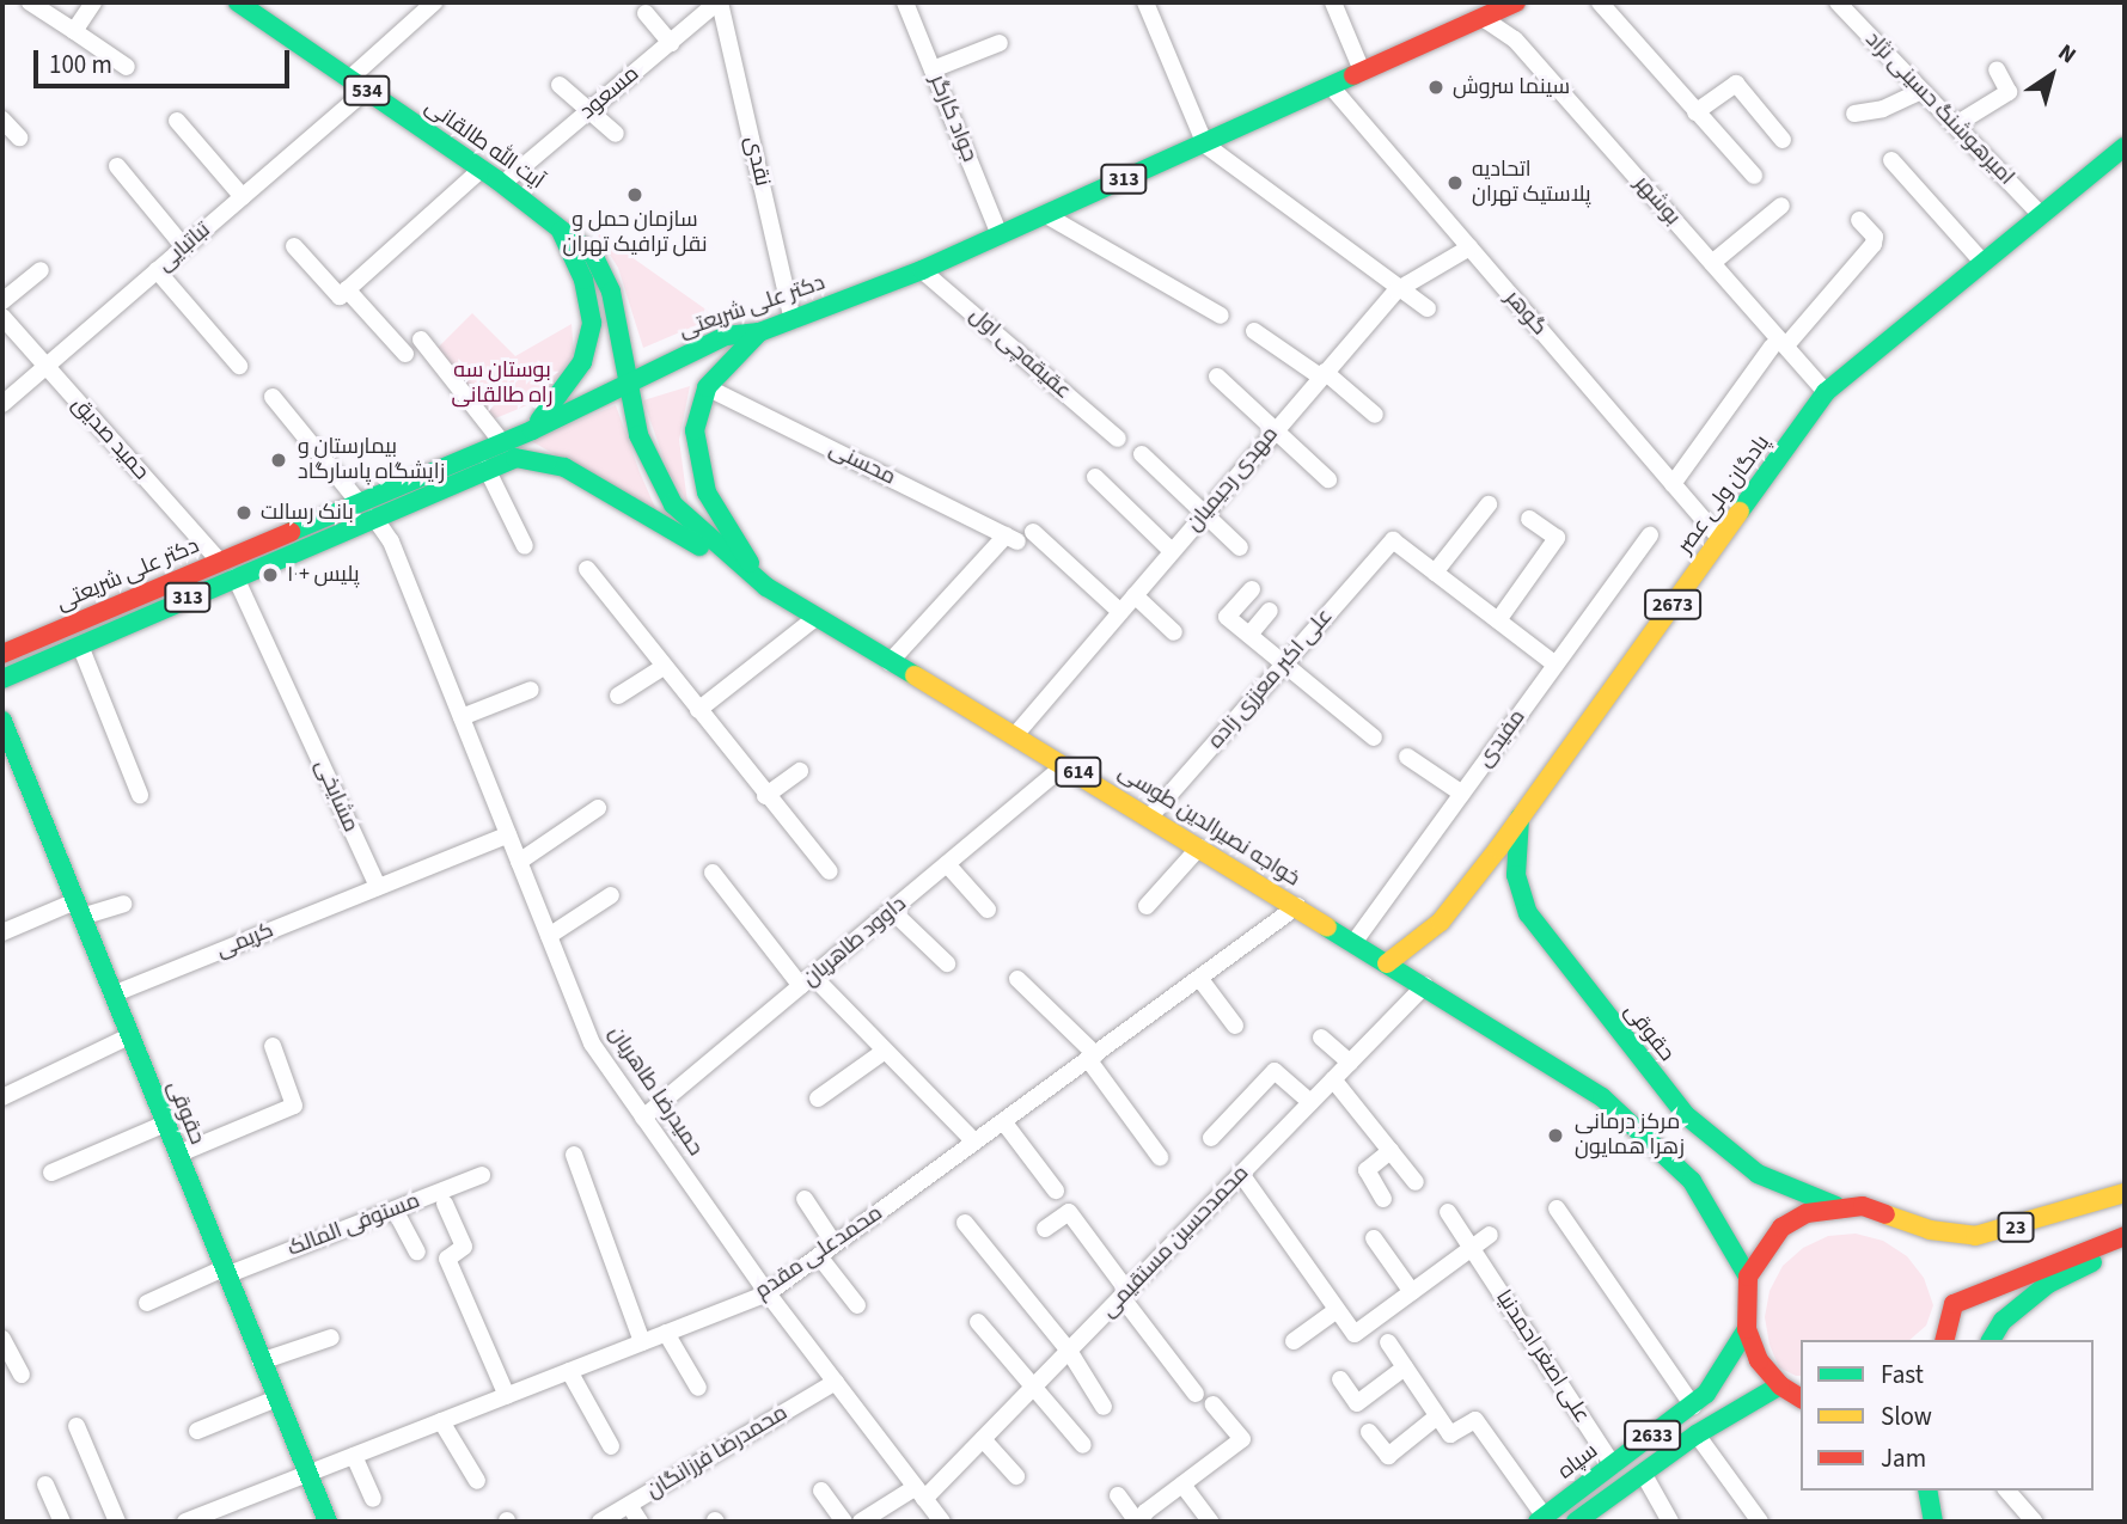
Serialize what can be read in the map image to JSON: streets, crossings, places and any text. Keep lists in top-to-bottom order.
{
  "streets": {
    "main road": [
      "534",
      "آیت الله طالقانی",
      "313",
      "دکتر علی شریعتی",
      "پادگان ولی عصر",
      "2673",
      "614",
      "خواجه نصیرالدین طوسی",
      "حقوقی",
      "حمیدرضا طاهریان",
      "23",
      "2633",
      "سپاه"
    ],
    "street": [
      "مسعود",
      "امیرهوشنگ حسینی نژاد",
      "جواد کارگر",
      "نقدی",
      "بوشهر",
      "تباتبایی",
      "گوهر",
      "عقیقه‌چی اول",
      "حمید صدیق",
      "محسنی",
      "مهدی رحیمیان",
      "علی اکبر معززی زاده",
      "مفیدی",
      "مشایخی",
      "کریمی",
      "داوود طاهریان",
      "مستوفی المالک",
      "محمدحسین مستقیمی",
      "محمدعلی مقدم",
      "علی اصغر احمدنیا",
      "محمدرضا فرزانگان"
    ]
  },
  "crossings": [
    ["مسعود", "آیت الله طالقانی"],
    ["مسعود", "نقدی"],
    ["امیرهوشنگ حسینی نژاد", "پادگان ولی عصر"],
    ["جواد کارگر", "دکتر علی شریعتی"],
    ["آیت الله طالقانی", "تباتبایی"],
    ["آیت الله طالقانی", "دکتر علی شریعتی"],
    ["آیت الله طالقانی", "خواجه نصیرالدین طوسی"],
    ["نقدی", "دکتر علی شریعتی"],
    ["بوشهر", "دکتر علی شریعتی"],
    ["بوشهر", "پادگان ولی عصر"],
    ["تباتبایی", "حمید صدیق"],
    ["دکتر علی شریعتی", "گوهر"],
    ["دکتر علی شریعتی", "عقیقه‌چی اول"],
    ["دکتر علی شریعتی", "حمید صدیق"],
    ["دکتر علی شریعتی", "مشایخی"],
    ["دکتر علی شریعتی", "خواجه نصیرالدین طوسی"],
    ["دکتر علی شریعتی", "حمیدرضا طاهریان"],
    ["گوهر", "مهدی رحیمیان"],
    ["گوهر", "پادگان ولی عصر"],
    ["محسنی", "مهدی رحیمیان"],
    ["مهدی رحیمیان", "خواجه نصیرالدین طوسی"],
    ["پادگان ولی عصر", "خواجه نصیرالدین طوسی"],
    ["پادگان ولی عصر", "حقوقی"],
    ["علی اکبر معززی زاده", "خواجه نصیرالدین طوسی"],
    ["مفیدی", "خواجه نصیرالدین طوسی"],
    ["مشایخی", "کریمی"],
    ["خواجه نصیرالدین طوسی", "داوود طاهریان"],
    ["خواجه نصیرالدین طوسی", "محمدحسین مستقیمی"],
    ["خواجه نصیرالدین طوسی", "محمدعلی مقدم"],
    ["کریمی", "حقوقی"],
    ["داوود طاهریان", "حمیدرضا طاهریان"],
    ["حقوقی", "مستوفی المالک"],
    ["حقوقی", "23"],
    ["حقوقی", "محمدعلی مقدم"],
    ["حمیدرضا طاهریان", "محمدحسین مستقیمی"],
    ["حمیدرضا طاهریان", "محمدعلی مقدم"],
    ["حمیدرضا طاهریان", "محمدرضا فرزانگان"],
    ["علی اصغر احمدنیا", "سپاه"]
  ],
  "parks": ["بوستان سه راه طالقانی"],
  "places": [
    "سینما سروش",
    "اتحادیه پلاستیک تهران",
    "سازمان حمل و نقل ترافیک تهران",
    "بیمارستان و زایشگاه پاسارگاد",
    "بانک رسالت",
    "پلیس +۱۰",
    "مرکز درمانی زهرا همایون"
  ],
  "legend": ["Fast", "Slow", "Jam"],
  "scale_bar": "100 m",
  "north": "top right"
}
